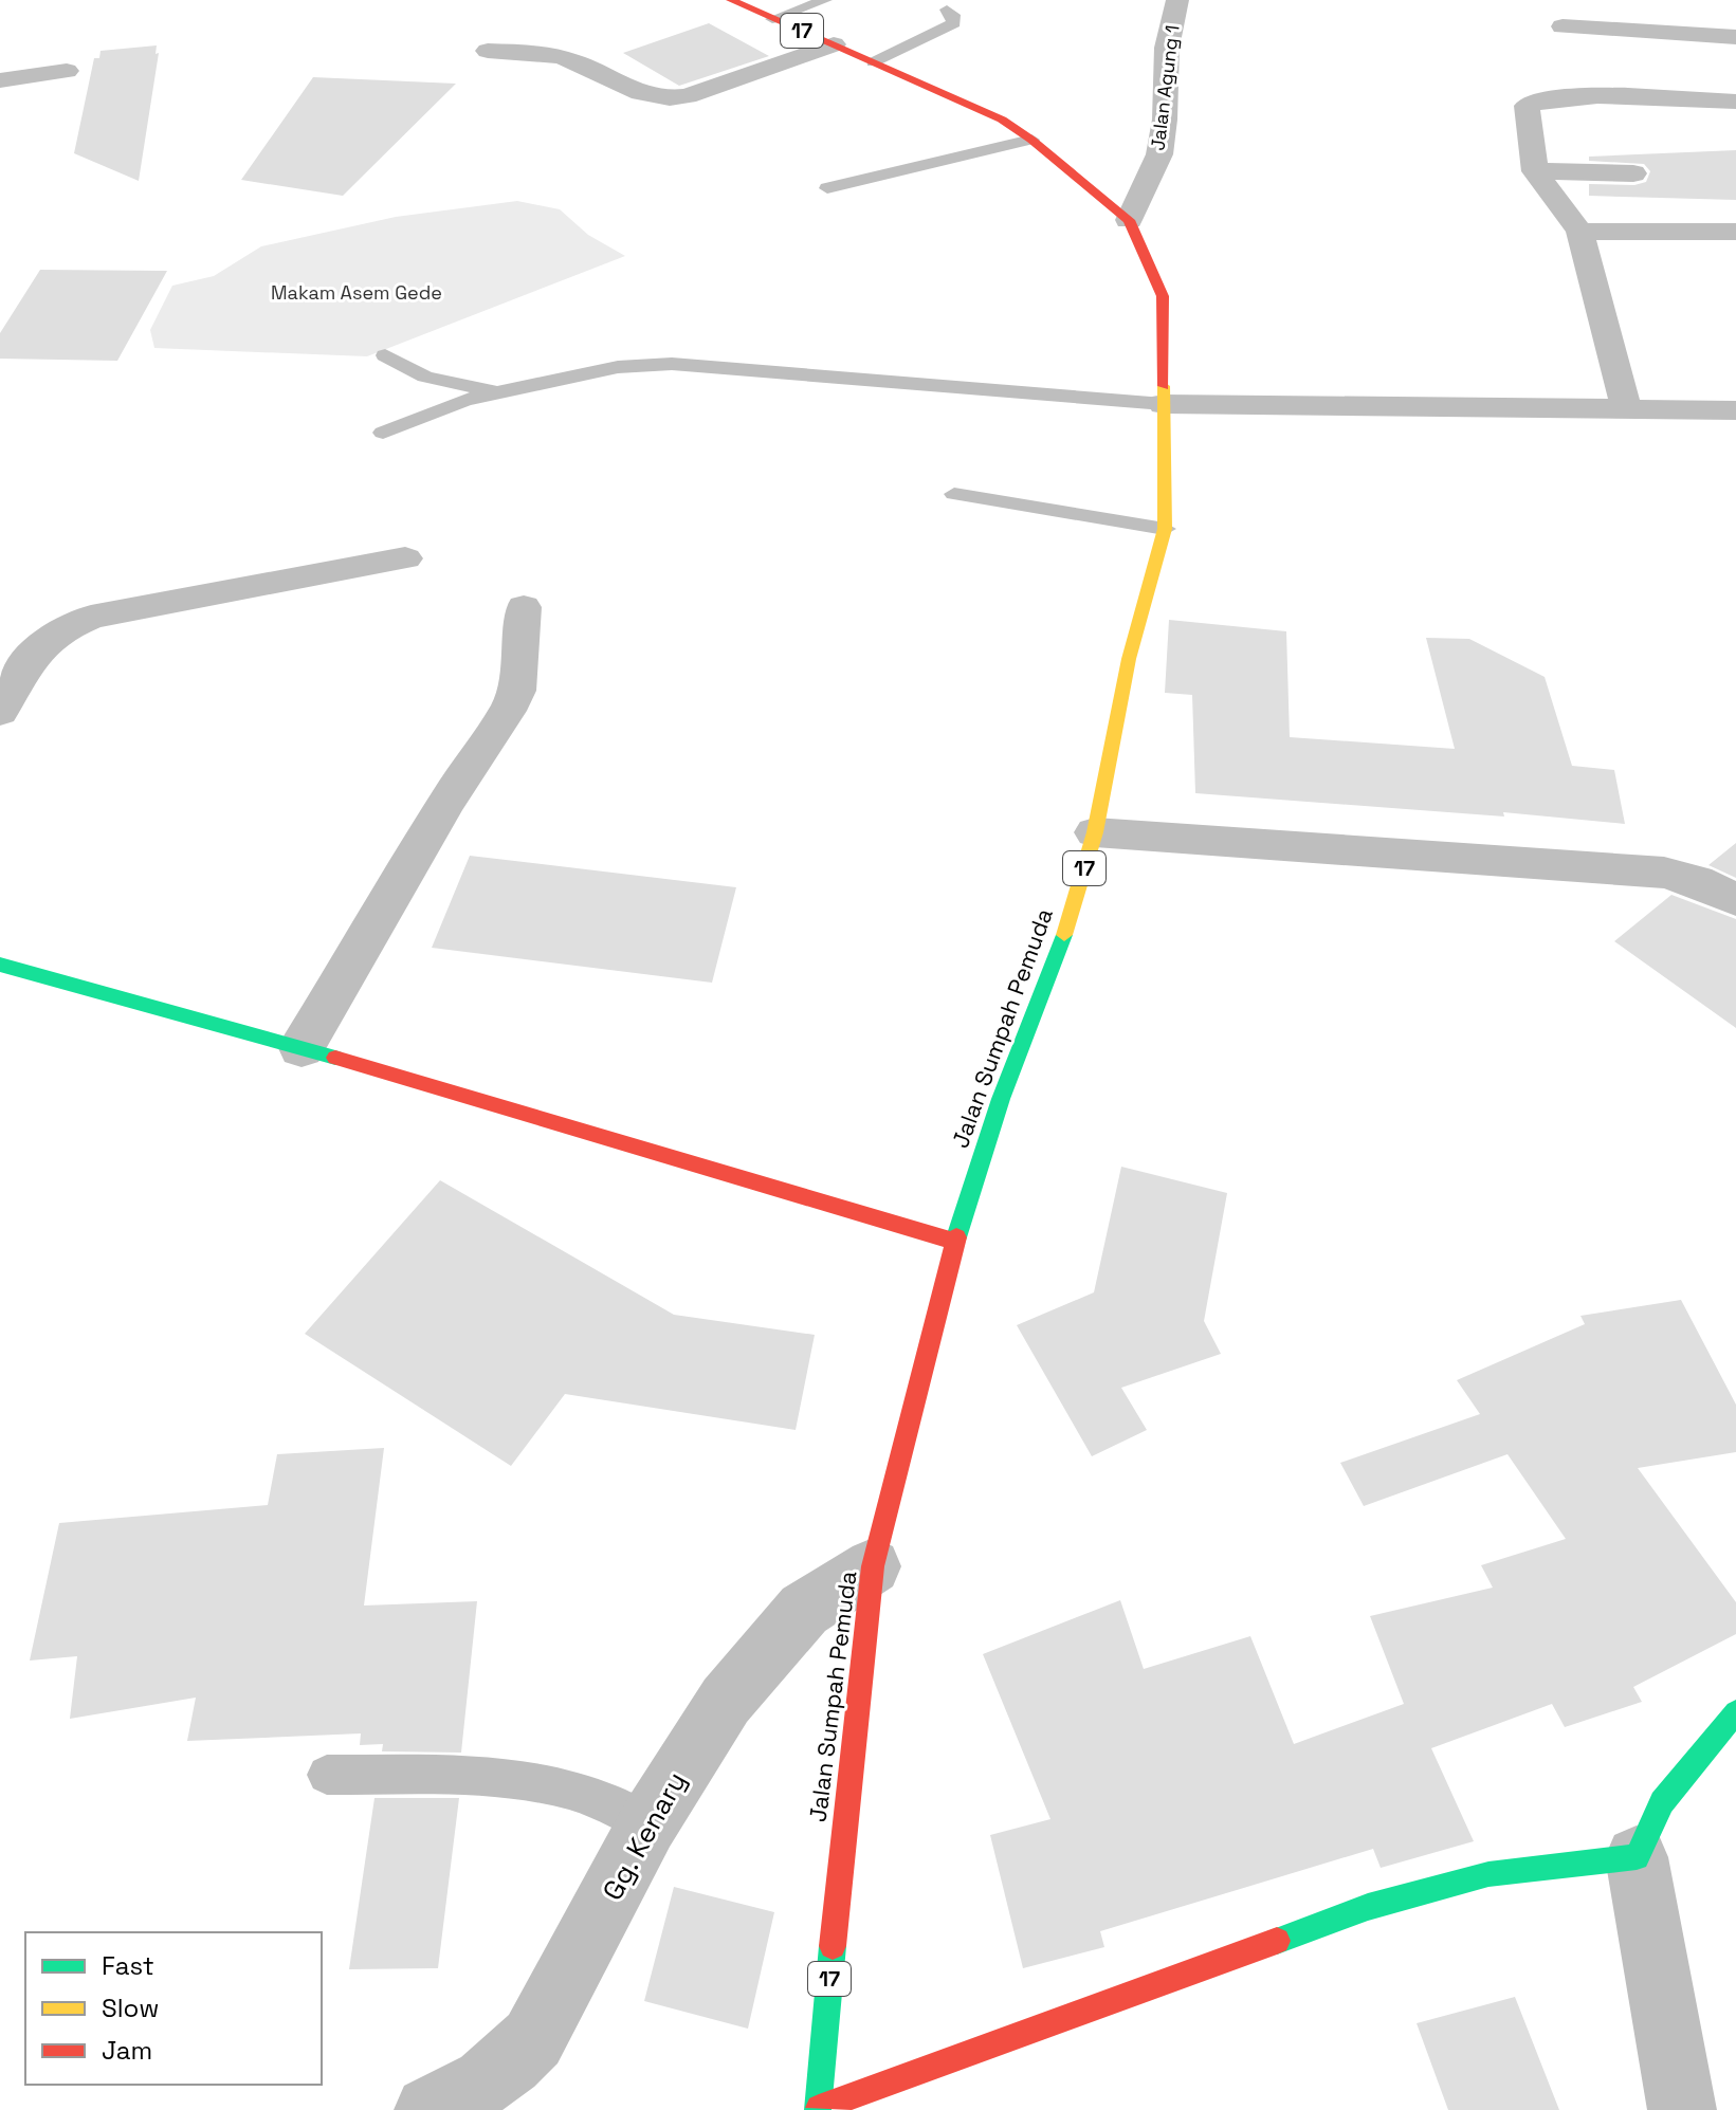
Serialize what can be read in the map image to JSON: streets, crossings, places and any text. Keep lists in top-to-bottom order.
{
  "streets": {
    "main road": ["17", "Jalan Sumpah Pemuda"],
    "street": ["Jalan Agung 1", "Gg. Kenary"]
  },
  "crossings": [
    ["Jalan Agung 1", "Jalan Sumpah Pemuda"],
    ["Jalan Sumpah Pemuda", "Gg. Kenary"]
  ],
  "parks": ["Makam Asem Gede"],
  "legend": ["Fast", "Slow", "Jam"]
}
